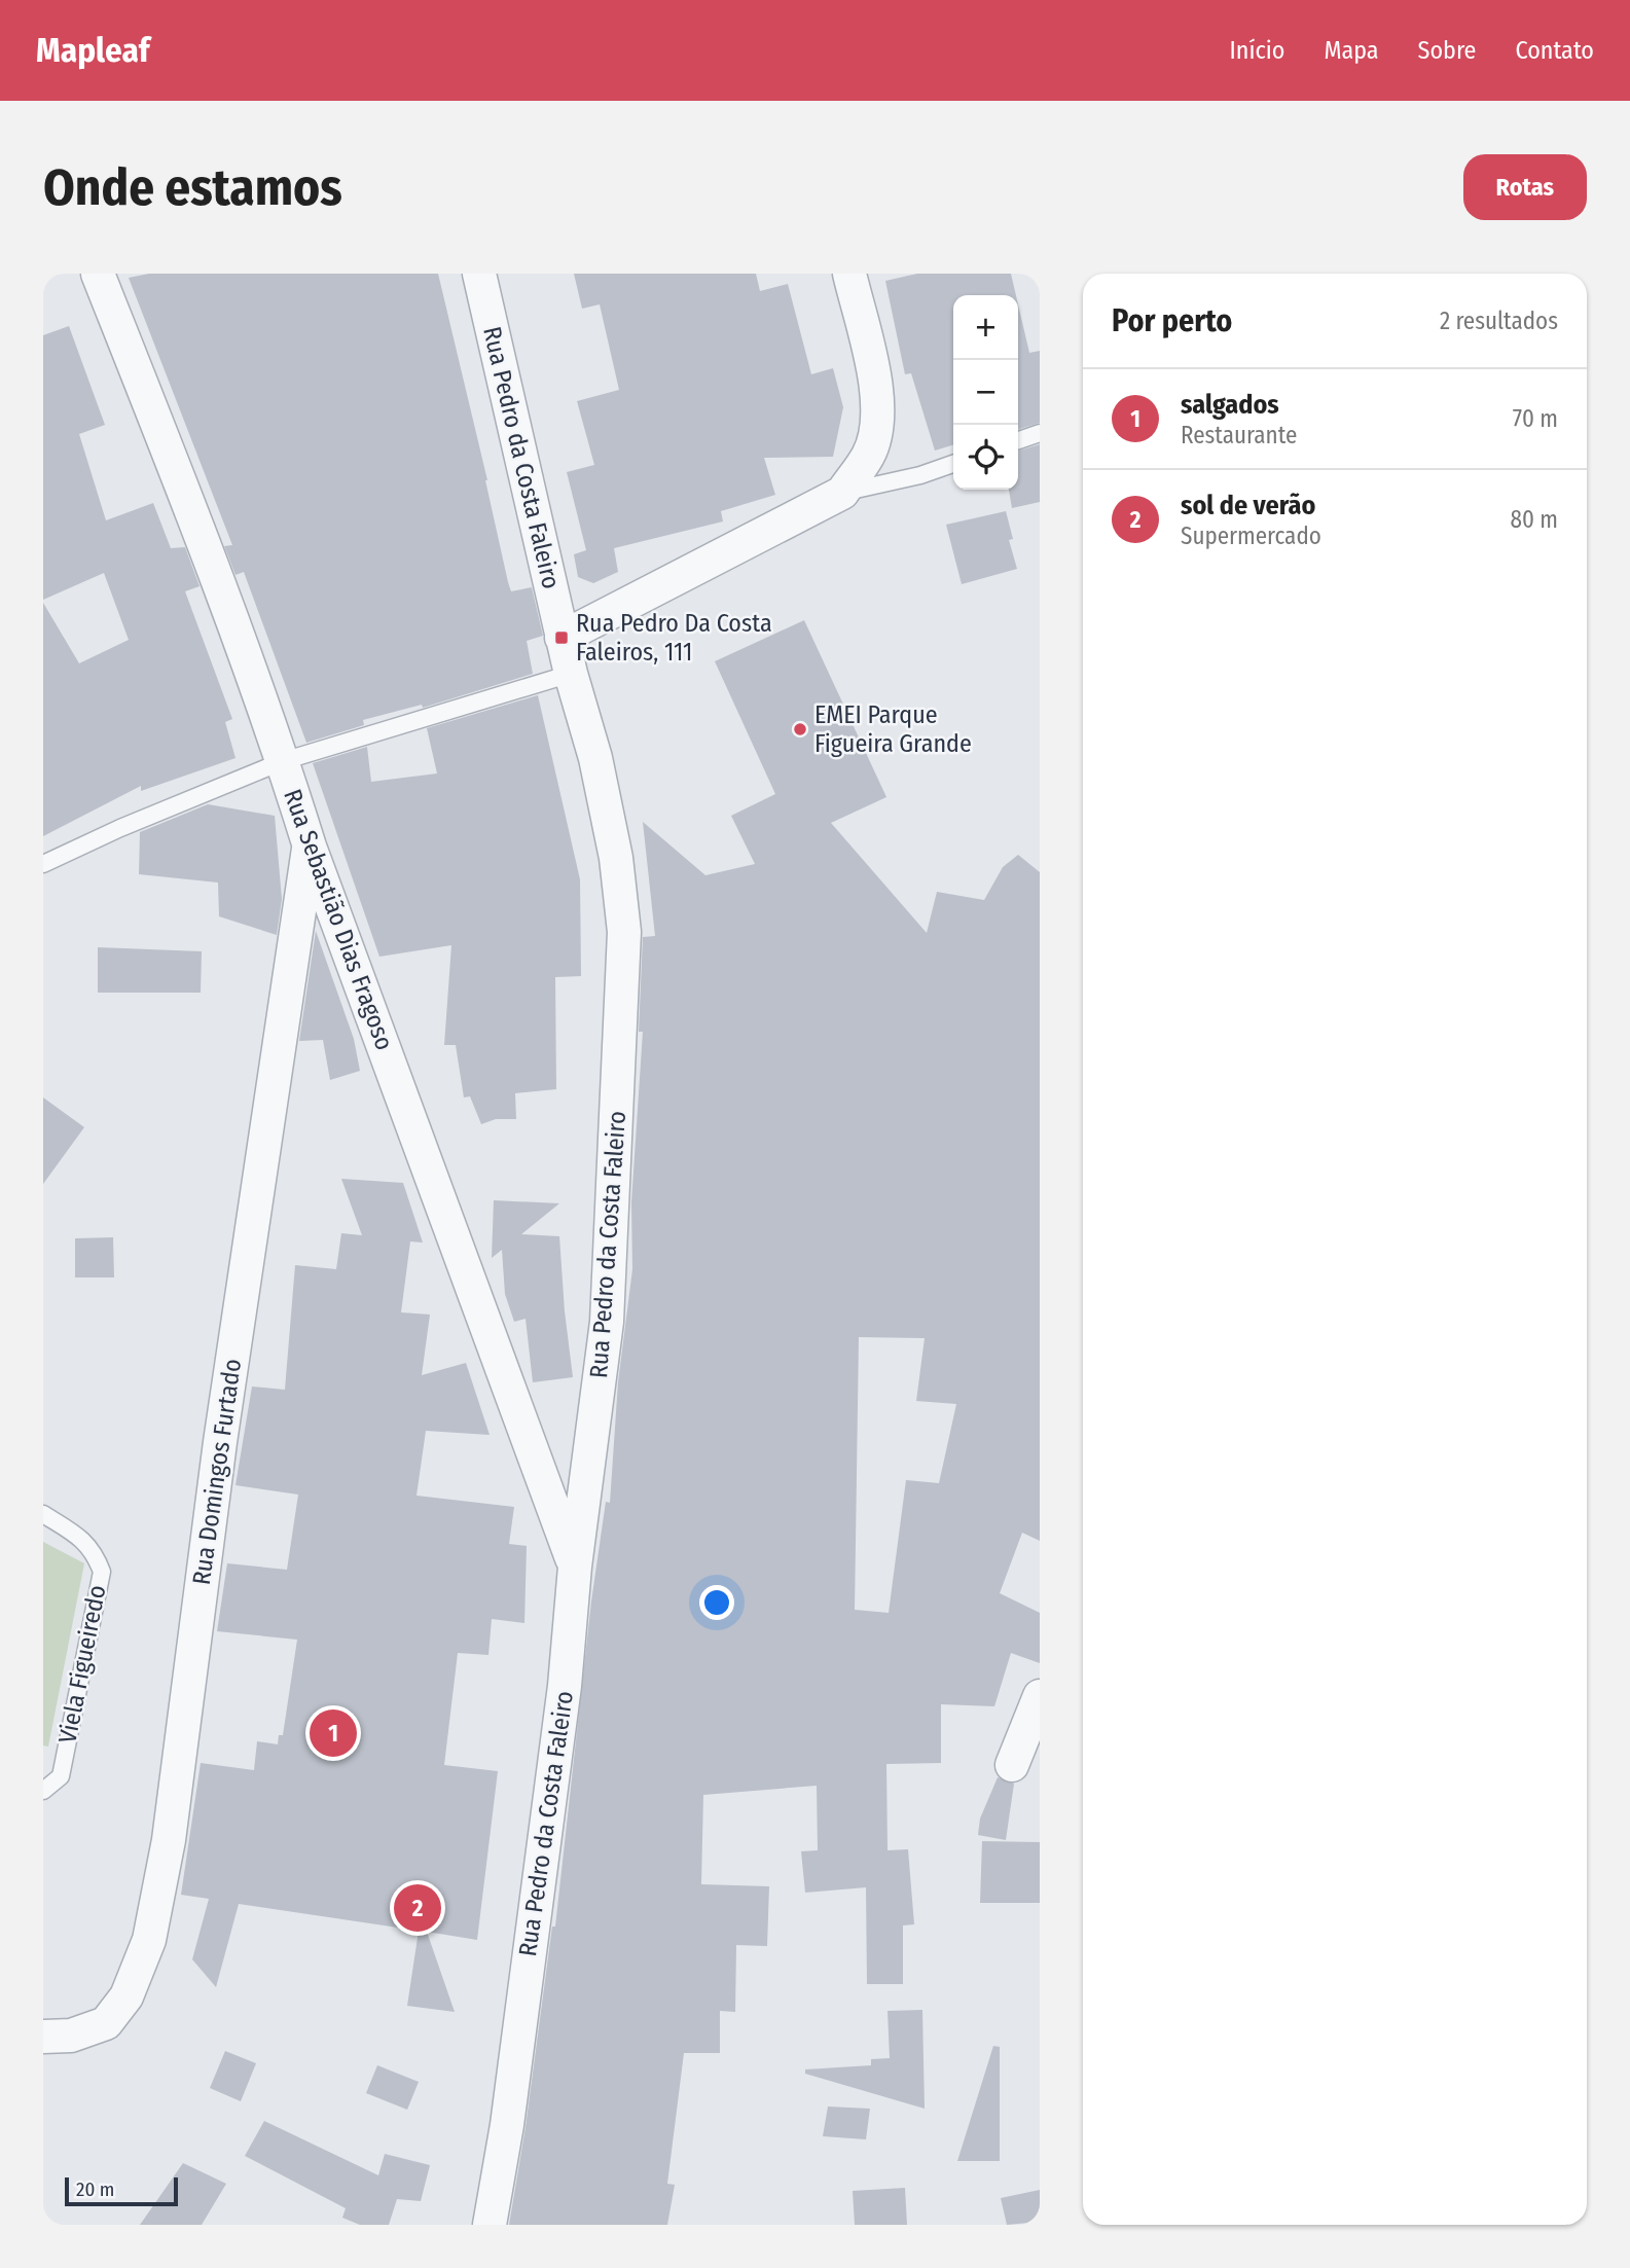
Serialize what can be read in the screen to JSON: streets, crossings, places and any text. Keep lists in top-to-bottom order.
{
  "streets": {
    "street": ["Rua Pedro da Costa Faleiro", "Rua Sebastião Dias Fragoso", "Rua Domingos Furtado"],
    "lane": ["Viela Figueiredo"]
  },
  "crossings": [
    ["Rua Pedro da Costa Faleiro", "Rua Sebastião Dias Fragoso"],
    ["Rua Sebastião Dias Fragoso", "Rua Domingos Furtado"]
  ],
  "places": {
    "transit": ["Rua Pedro Da Costa Faleiros, 111"],
    "other": ["EMEI Parque Figueira Grande"]
  },
  "scale_bar": "20 m",
  "page": {
    "header": "Mapleaf",
    "nav": [
      "Início",
      "Mapa",
      "Sobre",
      "Contato"
    ],
    "buttons": "Rotas",
    "title": "Onde estamos",
    "heading": ["Por perto", "2 resultados"],
    "map_buttons": ["+", "−"],
    "list": [
      {
        "mark": "1",
        "name": "salgados",
        "note": "Restaurante",
        "value": "70 m"
      },
      {
        "mark": "2",
        "name": "sol de verão",
        "note": "Supermercado",
        "value": "80 m"
      }
    ],
    "pins": ["1", "2"],
    "scale": "20 m"
  }
}
